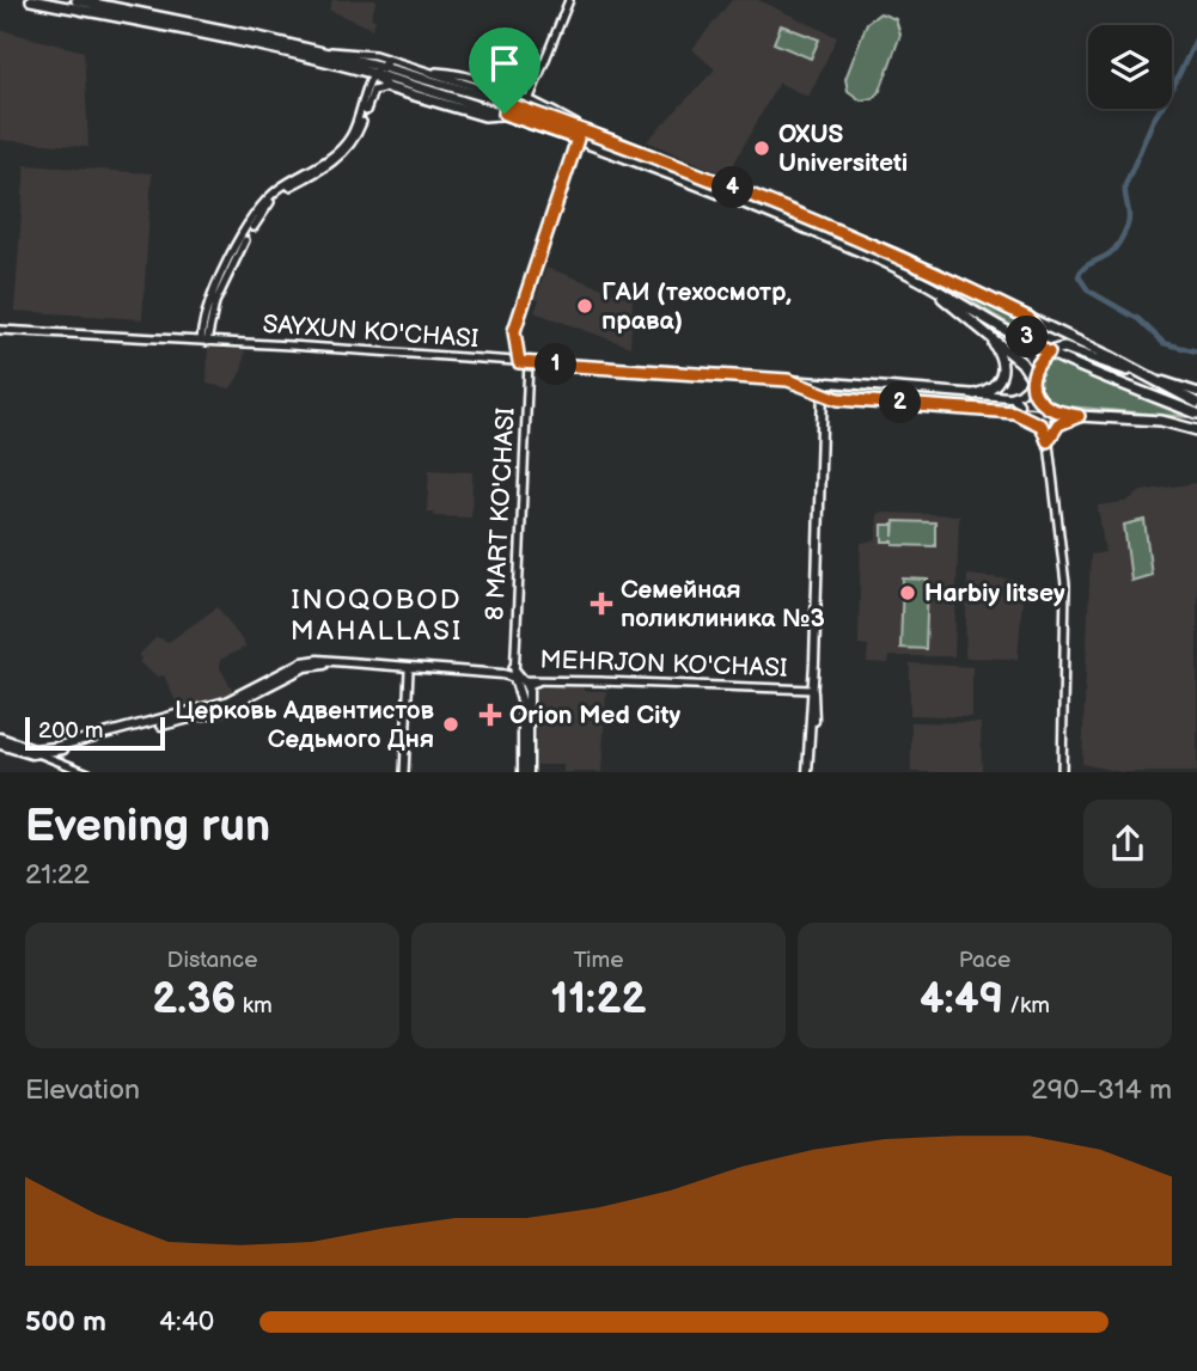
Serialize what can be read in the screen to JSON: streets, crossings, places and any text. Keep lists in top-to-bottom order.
{
  "streets": {
    "main road": ["SAYXUN KO'CHASI", "8 MART KO'CHASI", "MEHRJON KO'CHASI"]
  },
  "crossings": [
    ["SAYXUN KO'CHASI", "8 MART KO'CHASI"],
    ["8 MART KO'CHASI", "MEHRJON KO'CHASI"]
  ],
  "districts": ["INOQOBOD MAHALLASI"],
  "places": {
    "other": [
      "OXUS Universiteti",
      "ГАИ (техосмотр, права)",
      "Harbiy litsey",
      "Церковь Адвентистов Седьмого Дня"
    ],
    "health": ["Семейная поликлиника №3", "Orion Med City"]
  },
  "scale_bar": "200 m",
  "page": {
    "pins": [
      "4",
      "3",
      "1",
      "2"
    ],
    "scale": "200 m",
    "heading": ["Evening run", "21:22"],
    "stats": [
      ["Distance", "2.36 km"],
      ["Time", "11:22"],
      ["Pace", "4:49 /km"]
    ],
    "chart": ["Elevation", "290–314 m"],
    "list": [
      {
        "name": "500 m",
        "note": "4:40"
      }
    ]
  }
}
